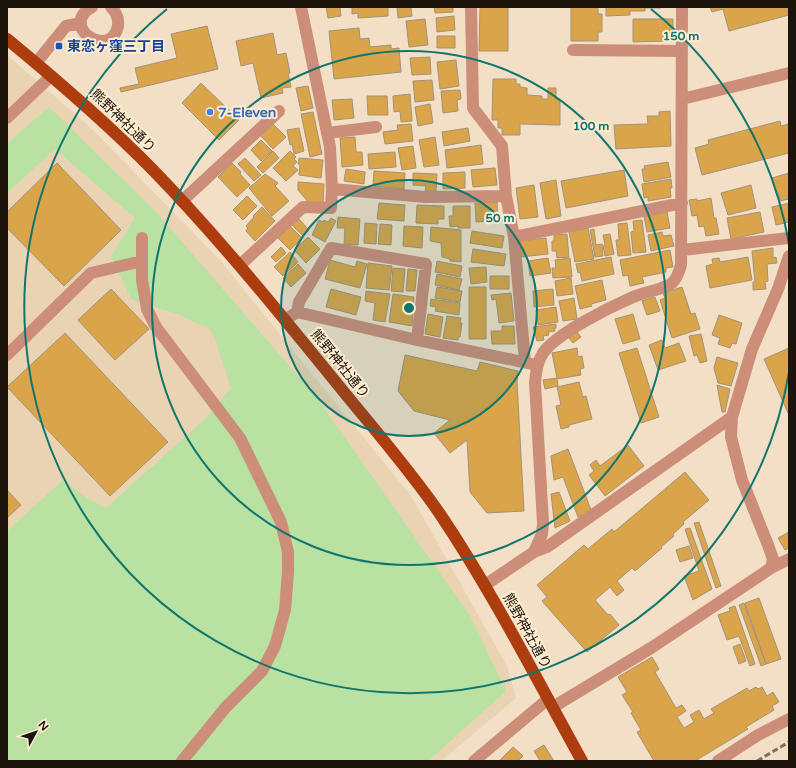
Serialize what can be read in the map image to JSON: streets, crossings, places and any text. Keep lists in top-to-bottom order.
{
  "streets": {
    "main road": ["熊野神社通り"]
  },
  "places": {
    "transit": ["東恋ヶ窪三丁目"],
    "other": ["7-Eleven"]
  },
  "north": "top right",
  "rings": ["150 m", "100 m", "50 m"]
}
